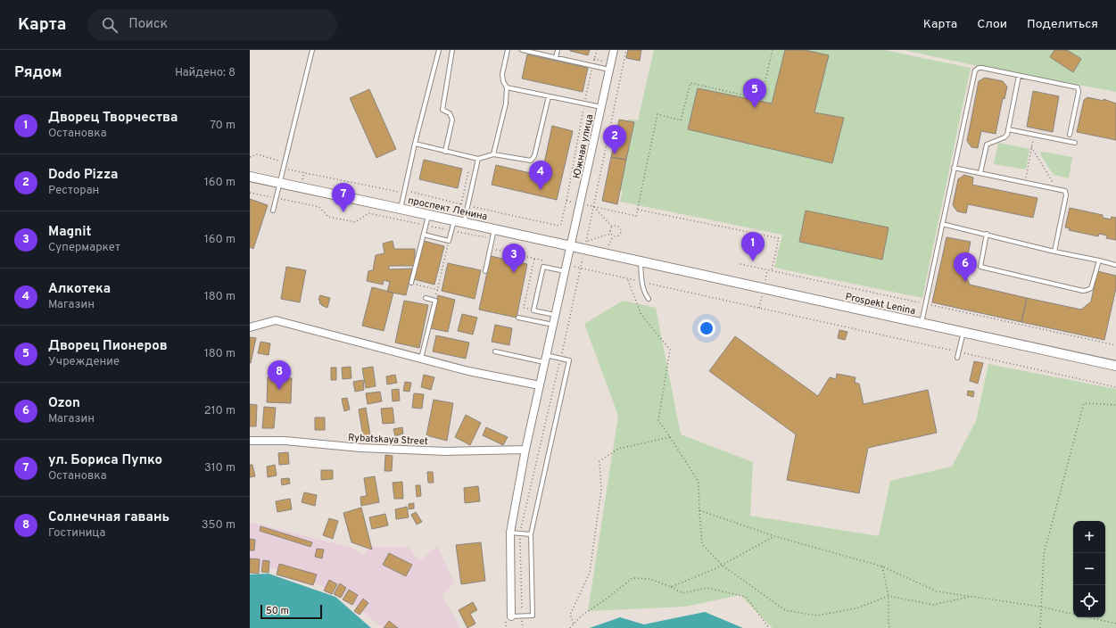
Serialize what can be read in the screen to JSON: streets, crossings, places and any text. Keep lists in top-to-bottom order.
{
  "streets": {
    "street": [
      "Южная улица",
      "проспект Ленина",
      "Prospekt Lenina",
      "Rybatskaya Street"
    ]
  },
  "crossings": [
    ["Южная улица", "проспект Ленина"],
    ["Южная улица", "Rybatskaya Street"],
    ["проспект Ленина", "Prospekt Lenina"]
  ],
  "scale_bar": "50 m",
  "page": {
    "header": "Карта",
    "search": "Поиск",
    "nav": ["Карта", "Слои", "Поделиться"],
    "heading": ["Рядом", "Найдено: 8"],
    "pins": [
      "5",
      "2",
      "4",
      "7",
      "1",
      "3",
      "6",
      "8"
    ],
    "list": [
      {
        "mark": "1",
        "name": "Дворец Творчества",
        "note": "Остановка",
        "value": "70 m"
      },
      {
        "mark": "2",
        "name": "Dodo Pizza",
        "note": "Ресторан",
        "value": "160 m"
      },
      {
        "mark": "3",
        "name": "Magnit",
        "note": "Супермаркет",
        "value": "160 m"
      },
      {
        "mark": "4",
        "name": "Алкотека",
        "note": "Магазин",
        "value": "180 m"
      },
      {
        "mark": "5",
        "name": "Дворец Пионеров",
        "note": "Учреждение",
        "value": "180 m"
      },
      {
        "mark": "6",
        "name": "Ozon",
        "note": "Магазин",
        "value": "210 m"
      },
      {
        "mark": "7",
        "name": "ул. Бориса Пупко",
        "note": "Остановка",
        "value": "310 m"
      },
      {
        "mark": "8",
        "name": "Солнечная гавань",
        "note": "Гостиница",
        "value": "350 m"
      }
    ],
    "map_buttons": ["+", "−"],
    "scale": "50 m"
  }
}
